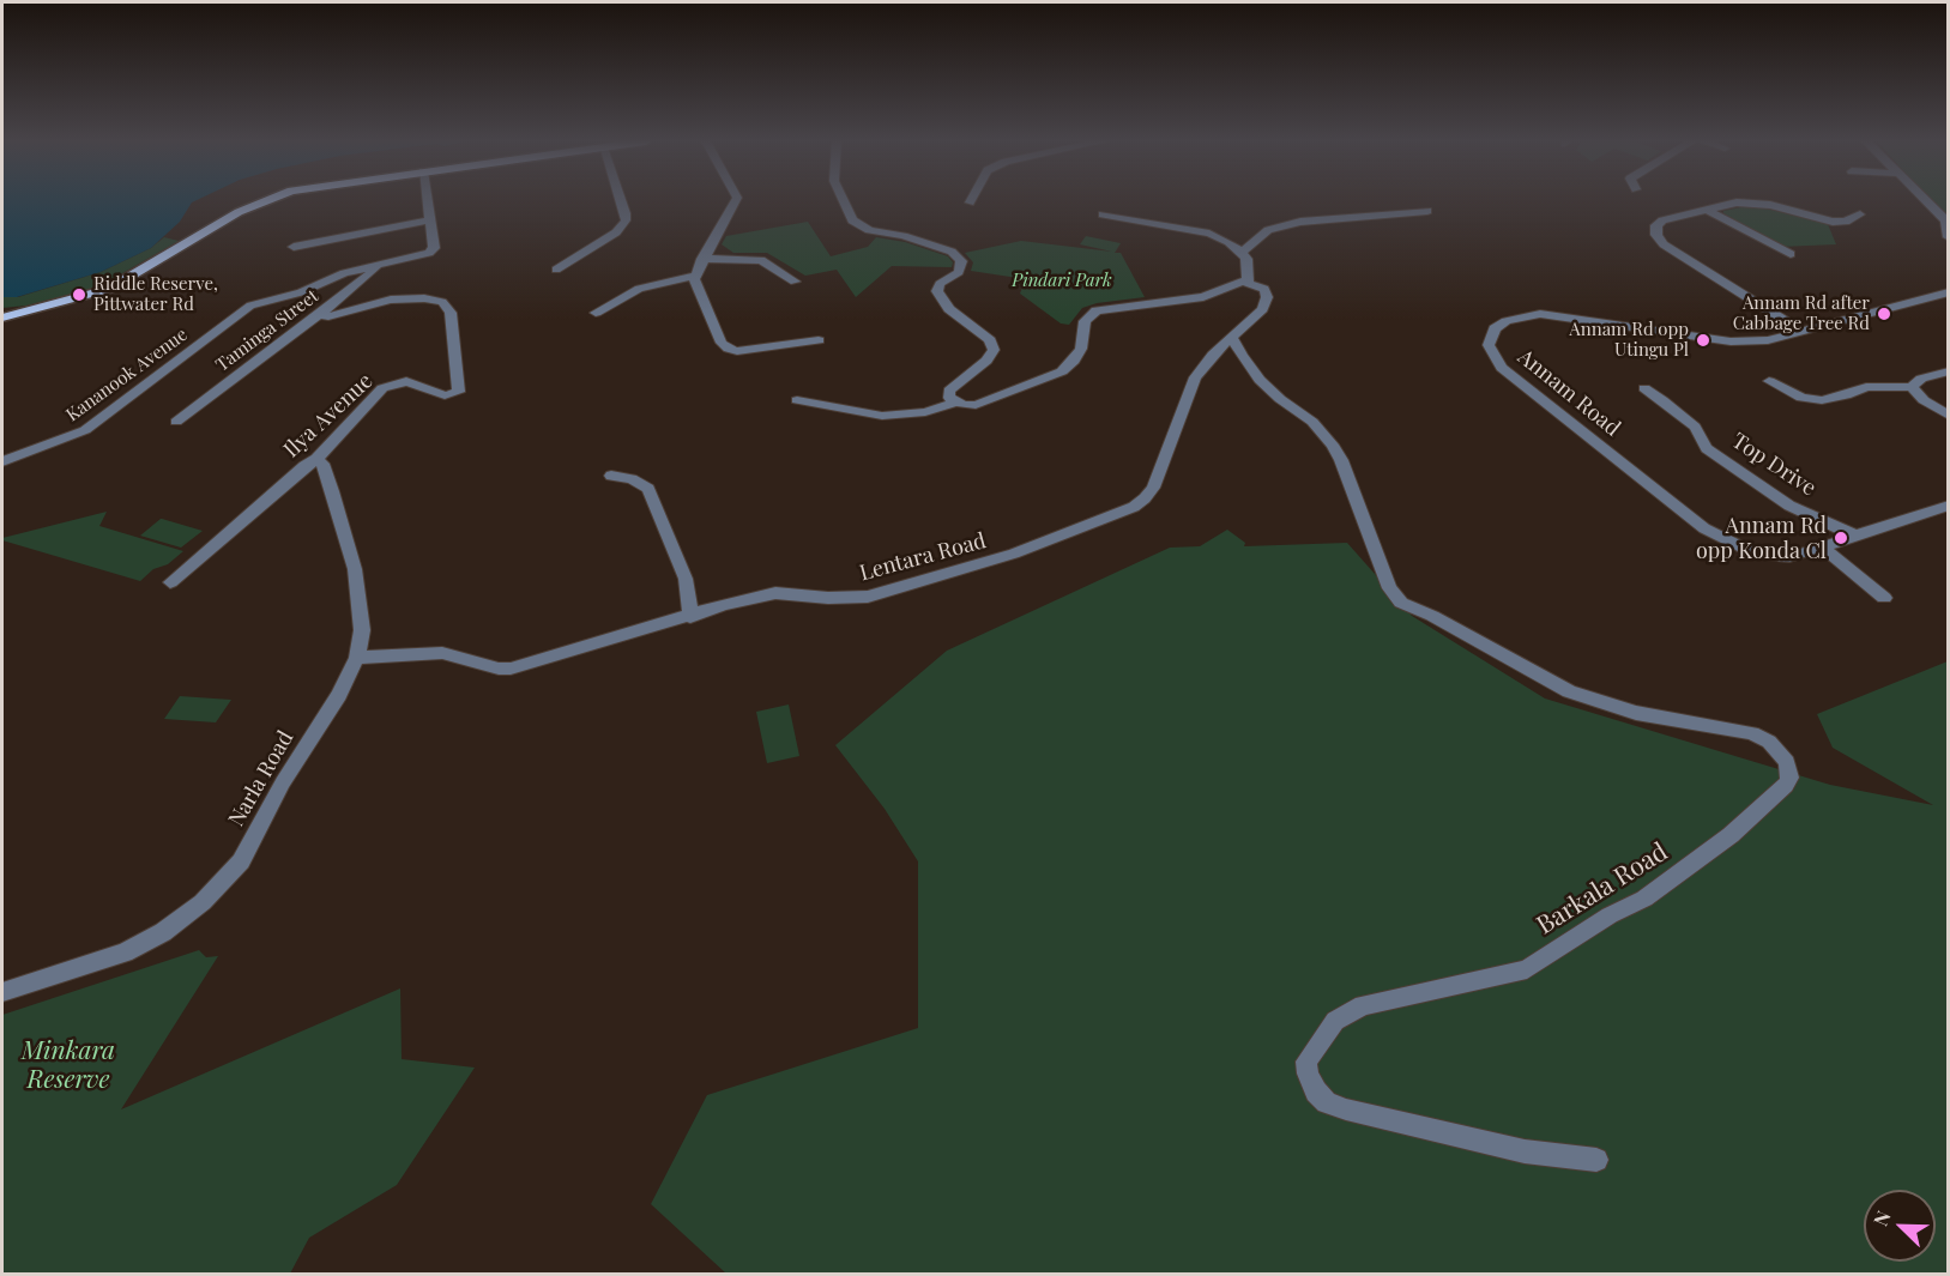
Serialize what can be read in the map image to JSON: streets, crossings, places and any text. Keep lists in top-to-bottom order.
{
  "streets": {
    "street": [
      "Taminga Street",
      "Kananook Avenue",
      "Annam Road",
      "Ilya Avenue",
      "Top Drive",
      "Lentara Road",
      "Narla Road",
      "Barkala Road"
    ]
  },
  "crossings": [
    ["Taminga Street", "Kananook Avenue"],
    ["Taminga Street", "Ilya Avenue"],
    ["Annam Road", "Top Drive"],
    ["Ilya Avenue", "Narla Road"],
    ["Lentara Road", "Narla Road"],
    ["Lentara Road", "Barkala Road"]
  ],
  "parks": ["Pindari Park", "Minkara Reserve"],
  "places": [
    "Riddle Reserve, Pittwater Rd",
    "Annam Rd after Cabbage Tree Rd",
    "Annam Rd opp Utingu Pl",
    "Annam Rd opp Konda Cl"
  ],
  "north": "top left"
}
